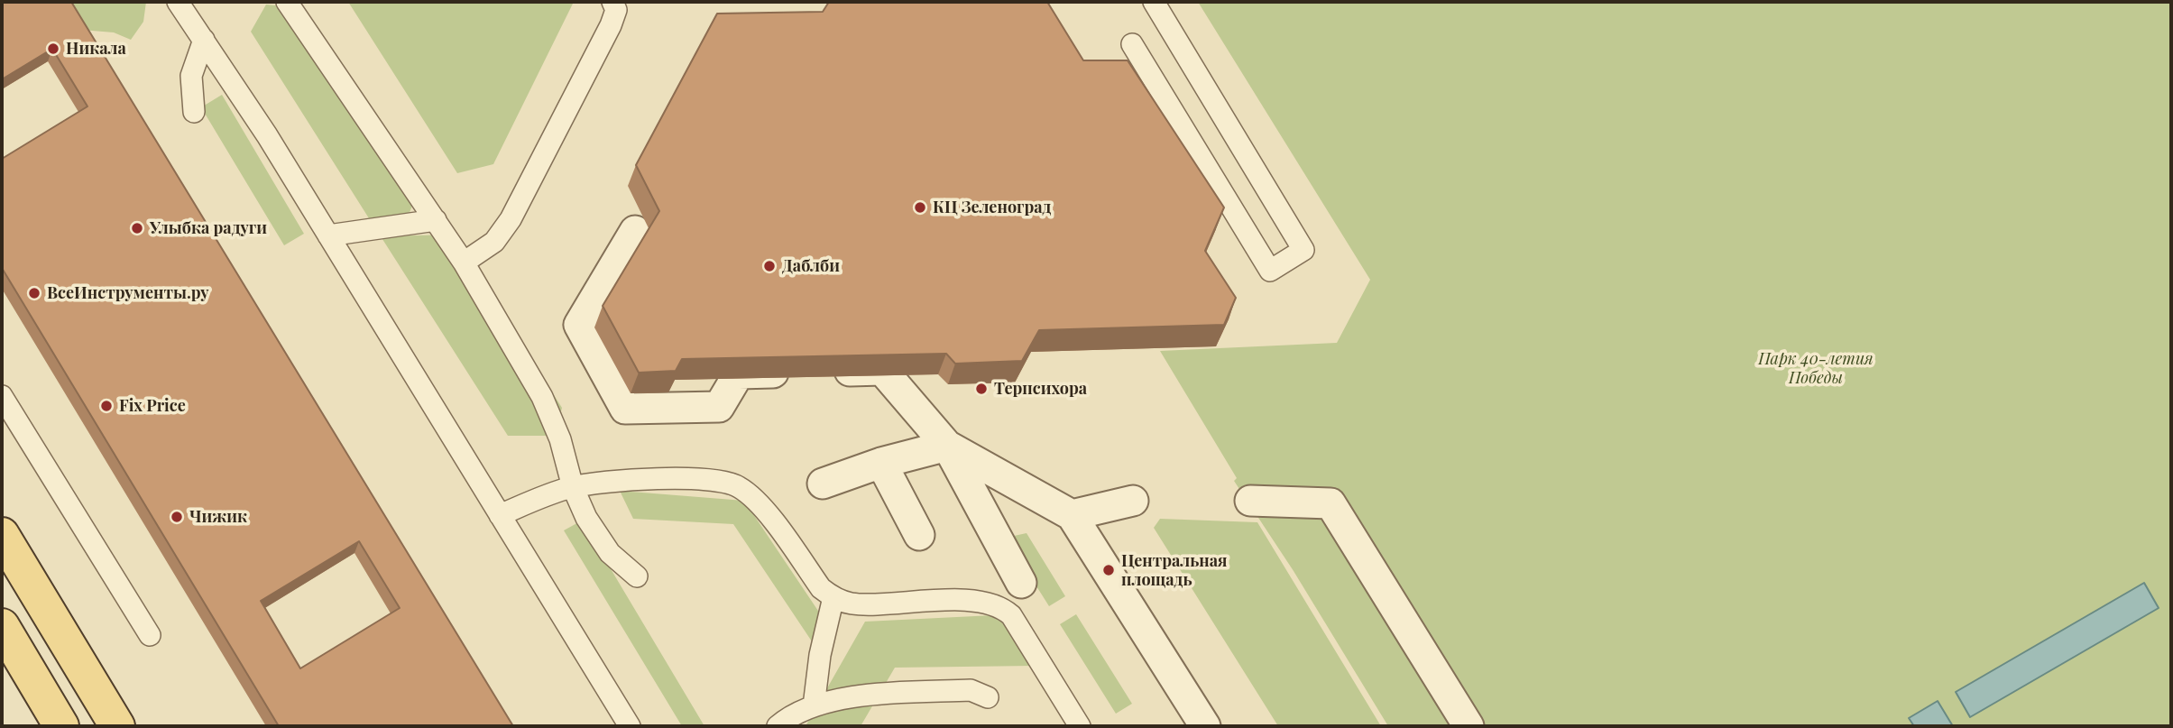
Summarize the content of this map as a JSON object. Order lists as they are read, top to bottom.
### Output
{
  "parks": ["Парк 40-летия Победы"],
  "places": [
    "Никала",
    "КЦ Зеленоград",
    "Улыбка радуги",
    "Даблби",
    "ВсеИнструменты.ру",
    "Терпсихора",
    "Fix Price",
    "Чижик",
    "Центральная площадь"
  ]
}
